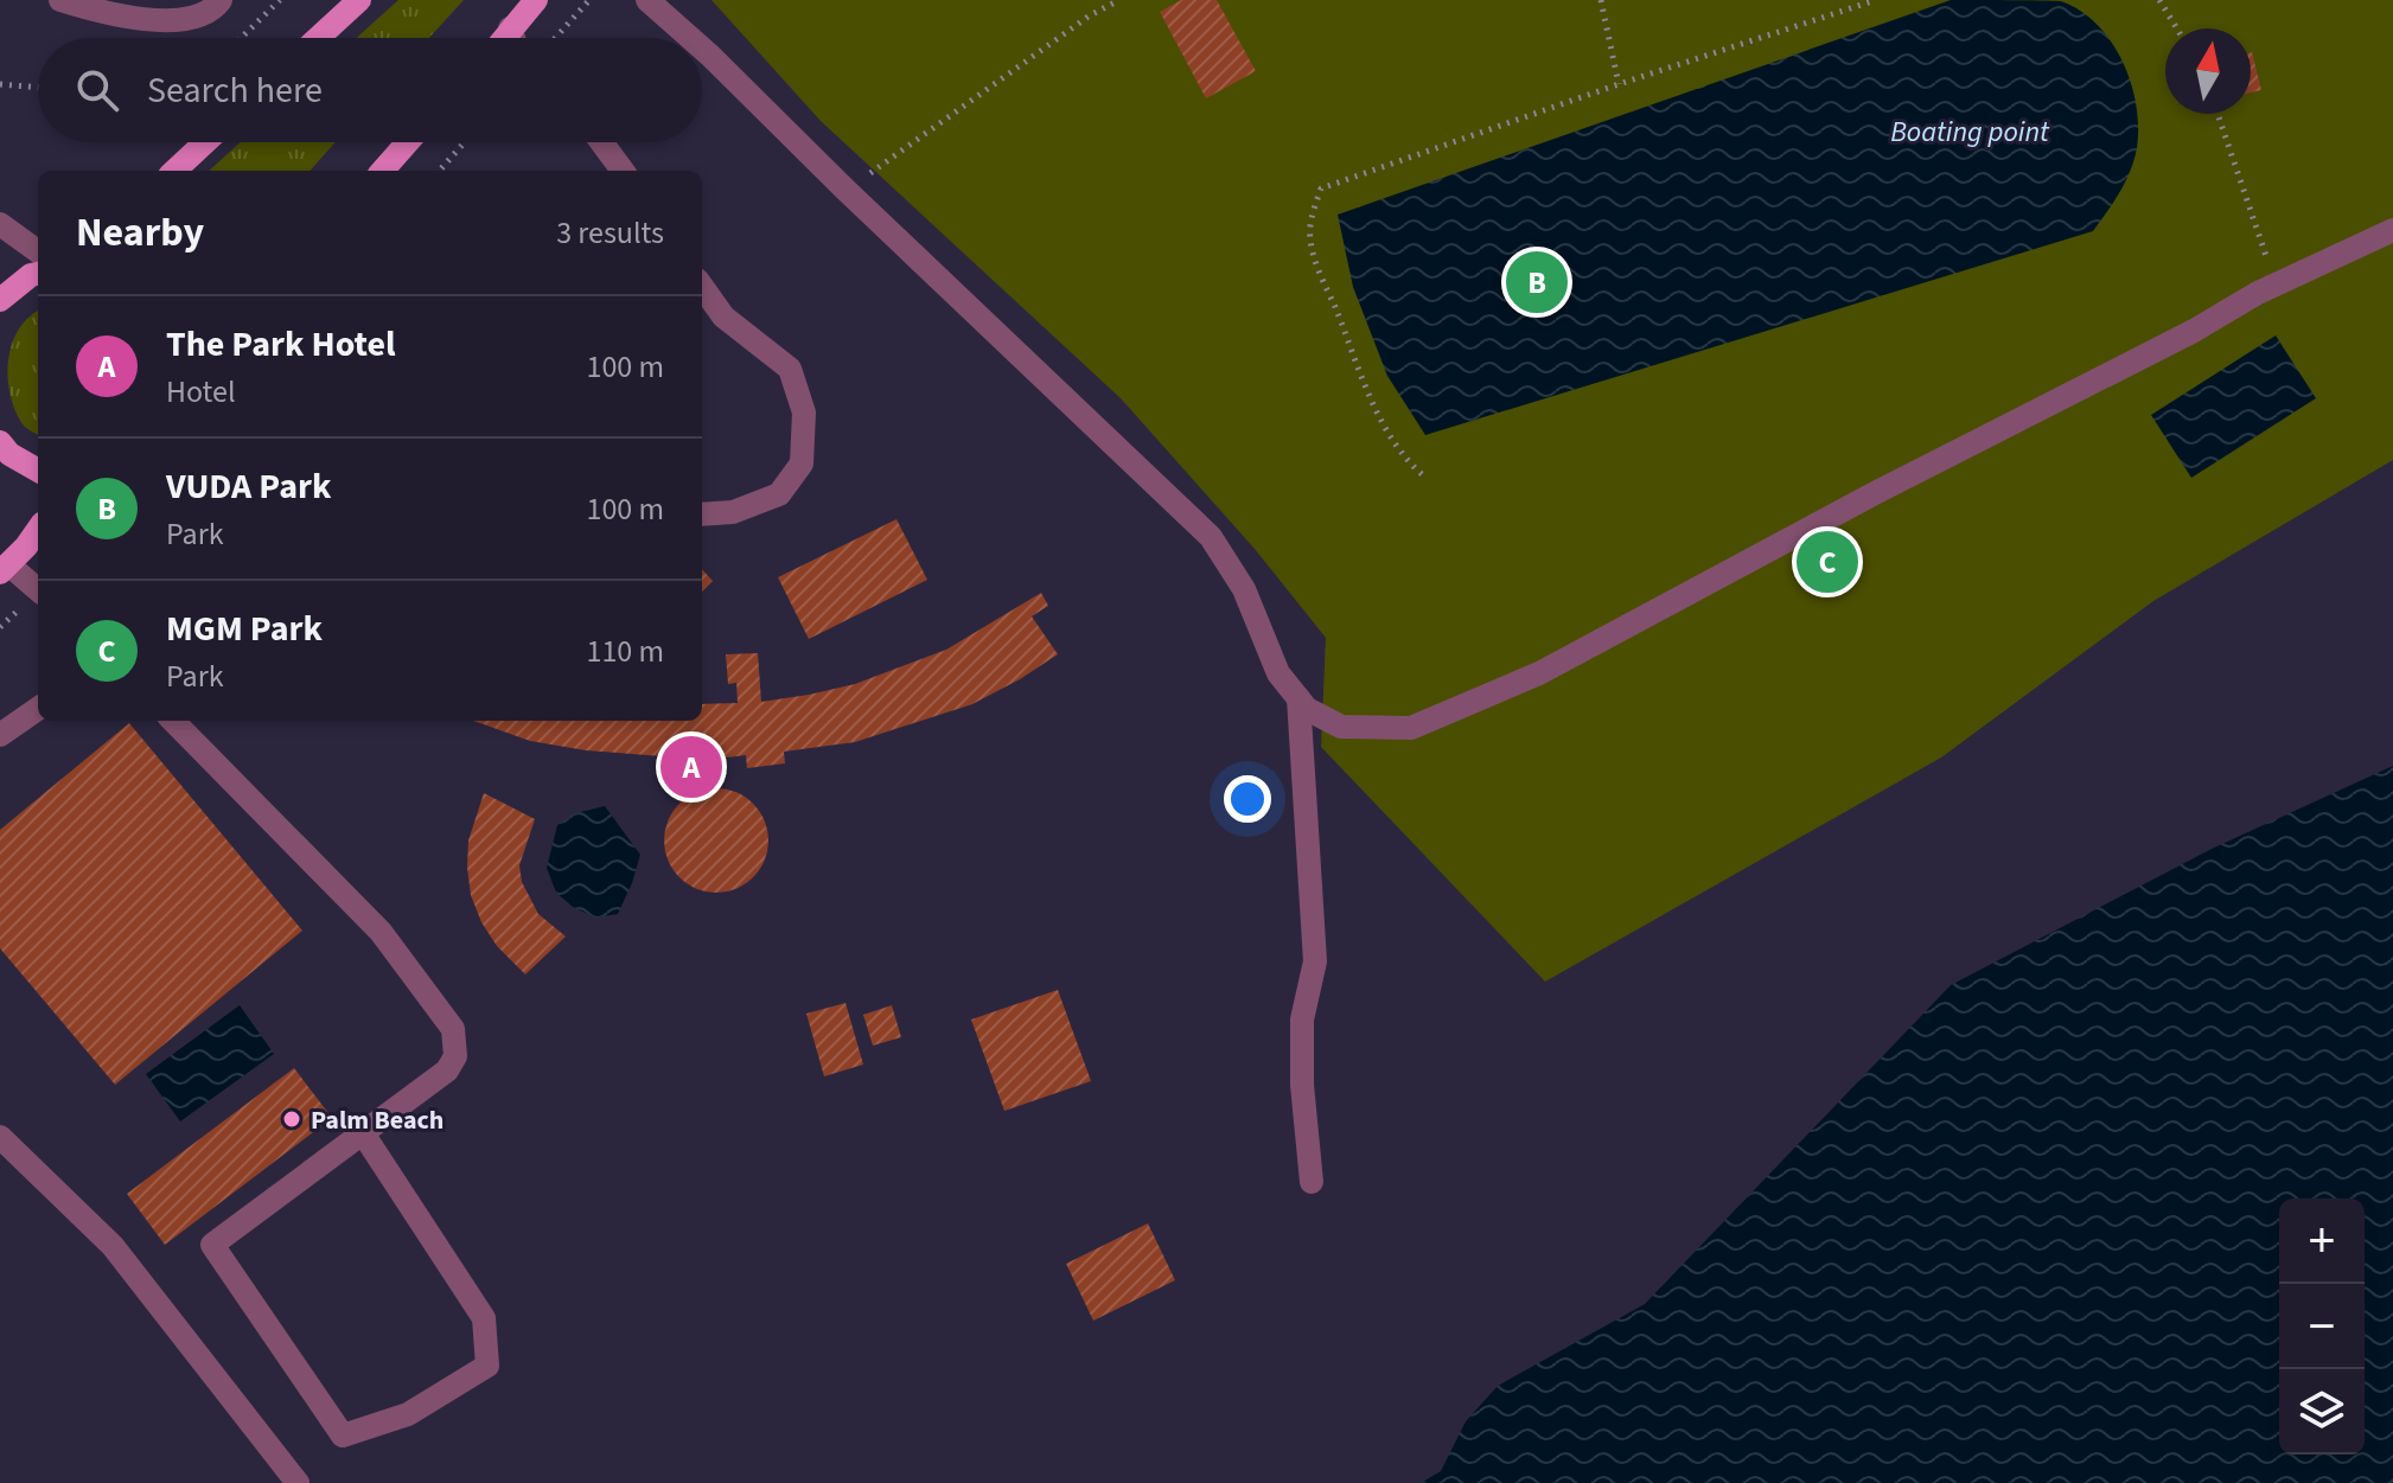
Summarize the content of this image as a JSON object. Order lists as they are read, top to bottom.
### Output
{
  "water": ["Boating point"],
  "places": ["Palm Beach"],
  "north": "top",
  "page": {
    "search": "Search here",
    "heading": ["Nearby", "3 results"],
    "pins": ["B", "C", "A"],
    "list": [
      {
        "mark": "A",
        "name": "The Park Hotel",
        "note": "Hotel",
        "value": "100 m"
      },
      {
        "mark": "B",
        "name": "VUDA Park",
        "note": "Park",
        "value": "100 m"
      },
      {
        "mark": "C",
        "name": "MGM Park",
        "note": "Park",
        "value": "110 m"
      }
    ],
    "map_buttons": ["+", "−"]
  }
}
